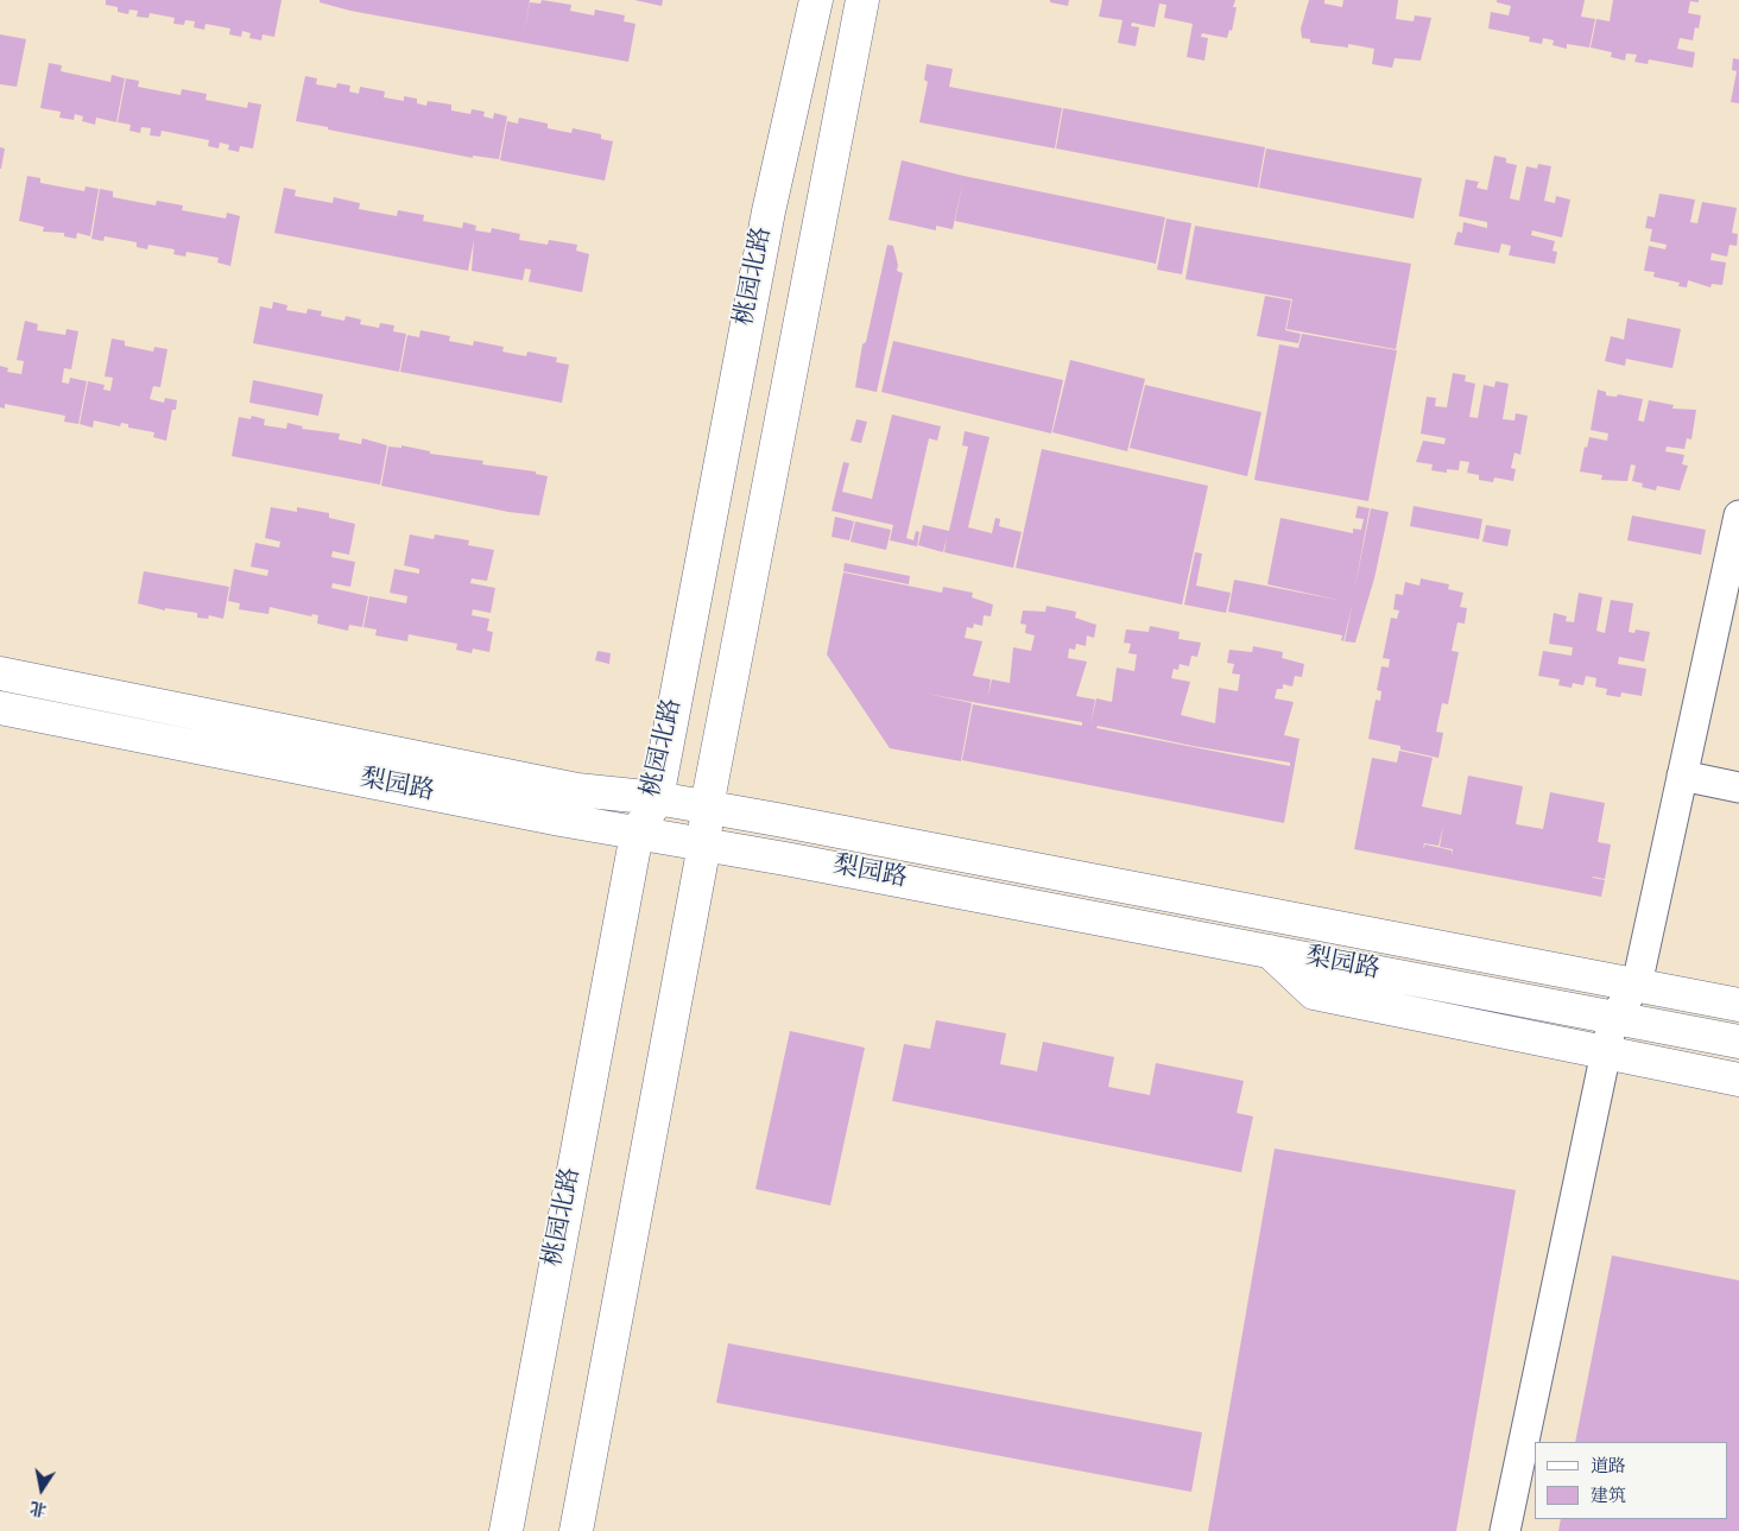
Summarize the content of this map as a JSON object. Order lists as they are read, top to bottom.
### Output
{
  "streets": {
    "main road": ["桃园北路", "梨园路"]
  },
  "crossings": [
    ["桃园北路", "梨园路"]
  ],
  "legend": ["道路", "建筑"],
  "north": "bottom"
}
